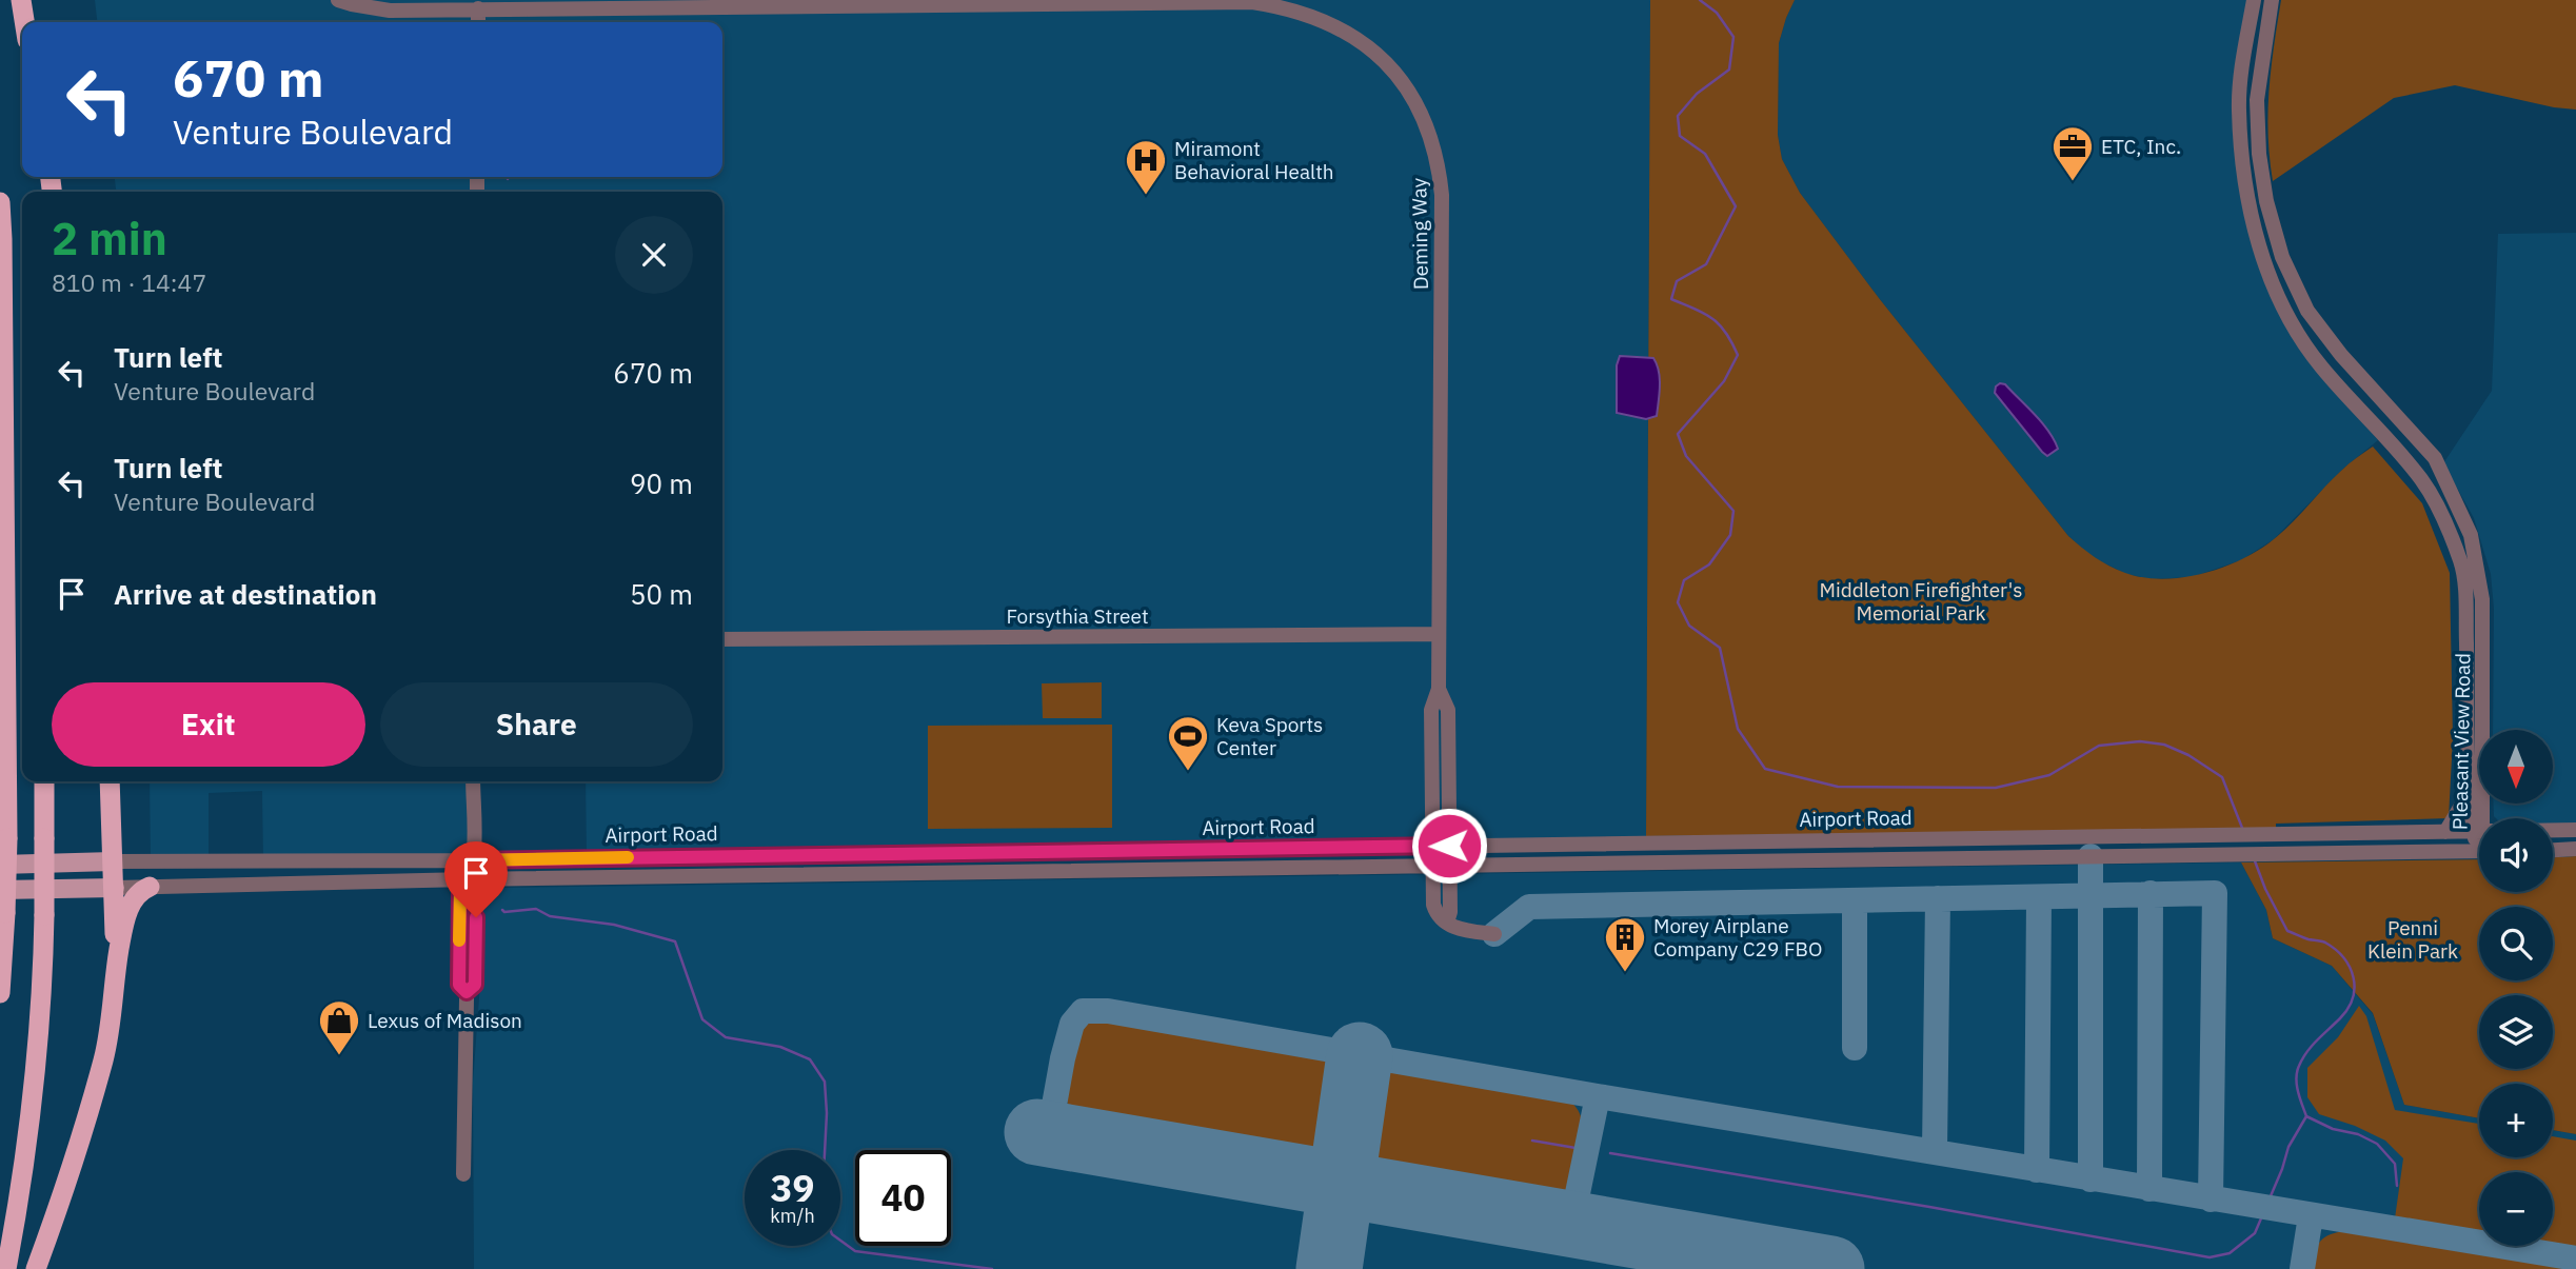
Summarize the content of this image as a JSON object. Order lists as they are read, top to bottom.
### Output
{
  "streets": {
    "main road": ["Airport Road"],
    "street": ["Deming Way", "Forsythia Street", "Pleasant View Road"]
  },
  "crossings": [
    ["Deming Way", "Forsythia Street"],
    ["Deming Way", "Airport Road"]
  ],
  "parks": ["Middleton Firefighter's Memorial Park", "Penni Klein Park"],
  "places": {
    "office": ["ETC, Inc."],
    "hospital": ["Miramont Behavioral Health"],
    "sports": ["Keva Sports Center"],
    "building": ["Morey Airplane Company C29 FBO"],
    "shop": ["Lexus of Madison"]
  },
  "north": "bottom",
  "page": {
    "turn": ["670 m", "Venture Boulevard"],
    "heading": ["2 min", "810 m · 14:47"],
    "list": [
      {
        "name": "Turn left",
        "note": "Venture Boulevard",
        "value": "670 m"
      },
      {
        "name": "Turn left",
        "note": "Venture Boulevard",
        "value": "90 m"
      },
      {
        "name": "Arrive at destination",
        "value": "50 m"
      }
    ],
    "buttons": ["Exit", "Share"],
    "map_buttons": ["+", "−"],
    "speed": "39 km/h",
    "limit": "40"
  }
}
